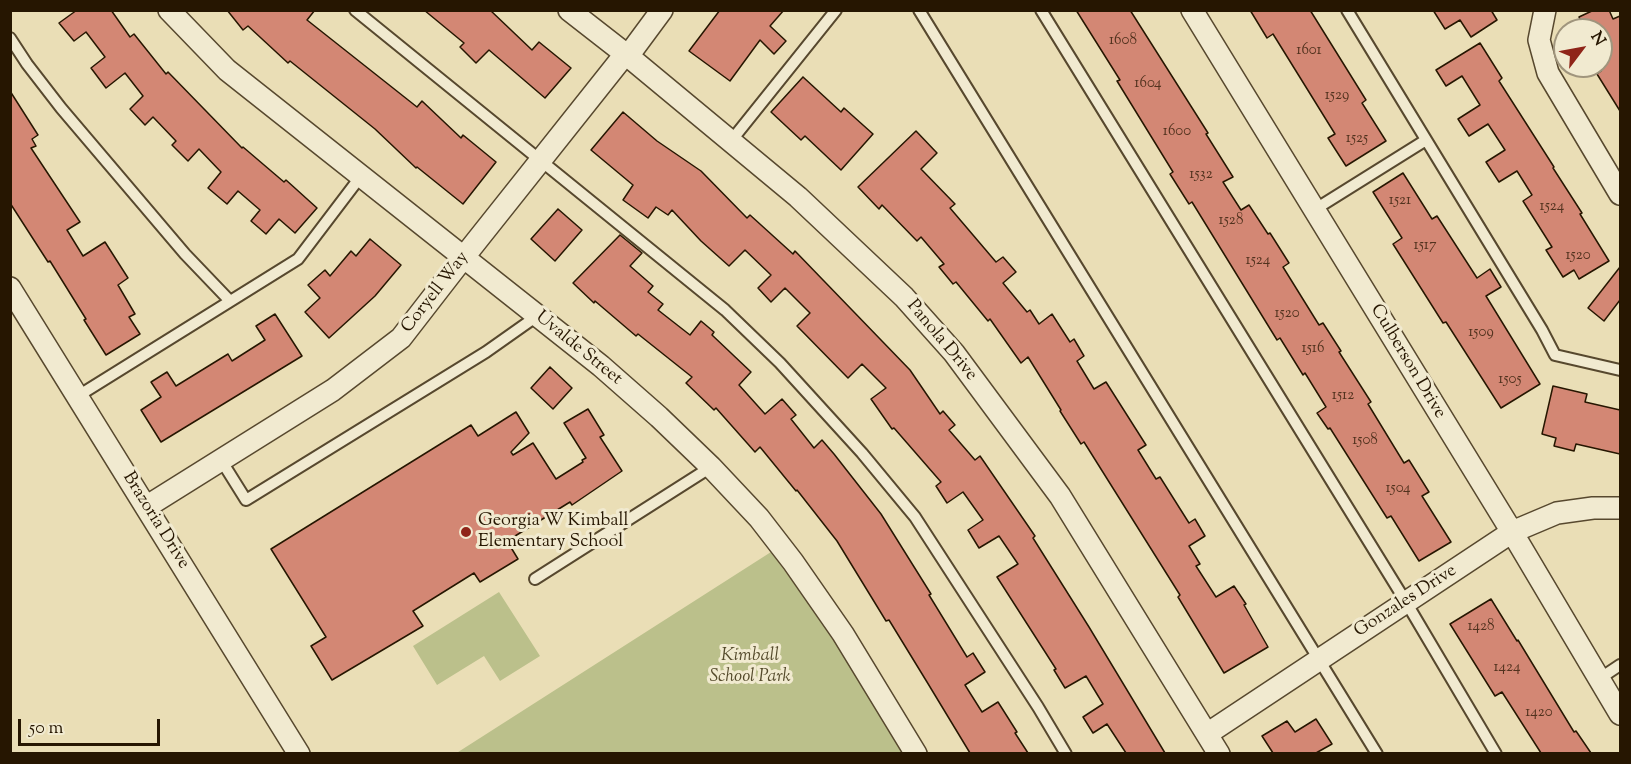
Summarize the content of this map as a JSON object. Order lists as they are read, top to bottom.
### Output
{
  "streets": {
    "street": [
      "Coryell Way",
      "Panola Drive",
      "Uvalde Street",
      "Culberson Drive",
      "Brazoria Drive",
      "Gonzales Drive"
    ]
  },
  "crossings": [
    ["Coryell Way", "Panola Drive"],
    ["Coryell Way", "Uvalde Street"],
    ["Coryell Way", "Brazoria Drive"],
    ["Panola Drive", "Gonzales Drive"],
    ["Culberson Drive", "Gonzales Drive"]
  ],
  "parks": ["Kimball School Park"],
  "places": ["Georgia W Kimball Elementary School"],
  "house_numbers": [
    "1608",
    "1601",
    "1604",
    "1529",
    "1600",
    "1525",
    "1532",
    "1521",
    "1524",
    "1528",
    "1517",
    "1520",
    "1524",
    "1520",
    "1509",
    "1516",
    "1505",
    "1512",
    "1508",
    "1504",
    "1428",
    "1424",
    "1420"
  ],
  "scale_bar": "50 m",
  "north": "top right"
}
